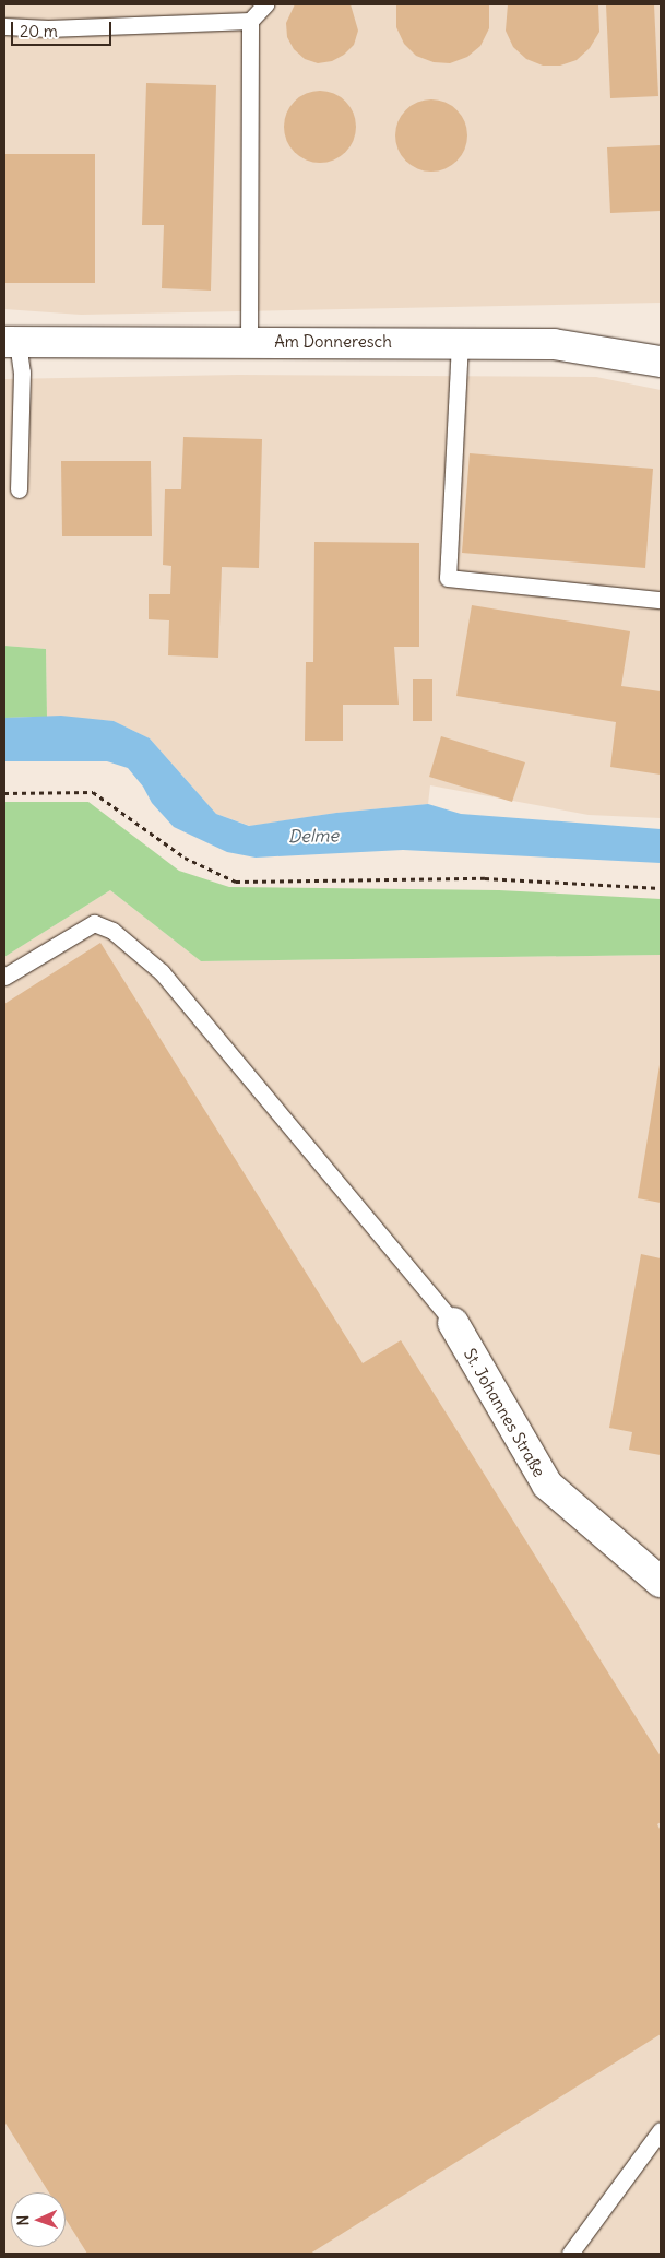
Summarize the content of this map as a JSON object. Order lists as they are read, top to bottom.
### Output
{
  "streets": {
    "street": ["Am Donneresch", "St. Johannes Straße"]
  },
  "water": ["Delme"],
  "scale_bar": "20 m",
  "north": "left"
}
